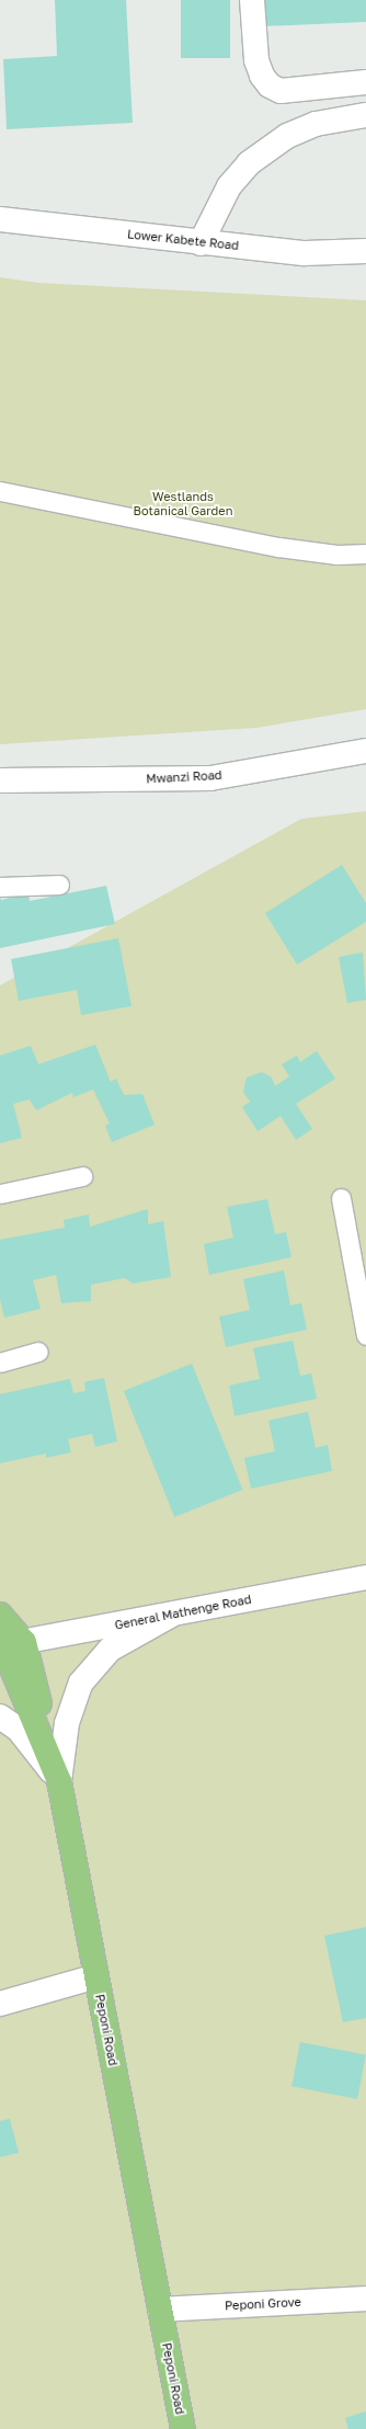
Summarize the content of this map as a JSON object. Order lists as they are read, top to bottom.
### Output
{
  "streets": {
    "main road": ["Peponi Road"],
    "street": [
      "Lower Kabete Road",
      "Mwanzi Road",
      "General Mathenge Road",
      "Peponi Grove"
    ]
  },
  "crossings": [
    ["General Mathenge Road", "Peponi Road"],
    ["Peponi Road", "Peponi Grove"]
  ],
  "parks": ["Westlands Botanical Garden"]
}
